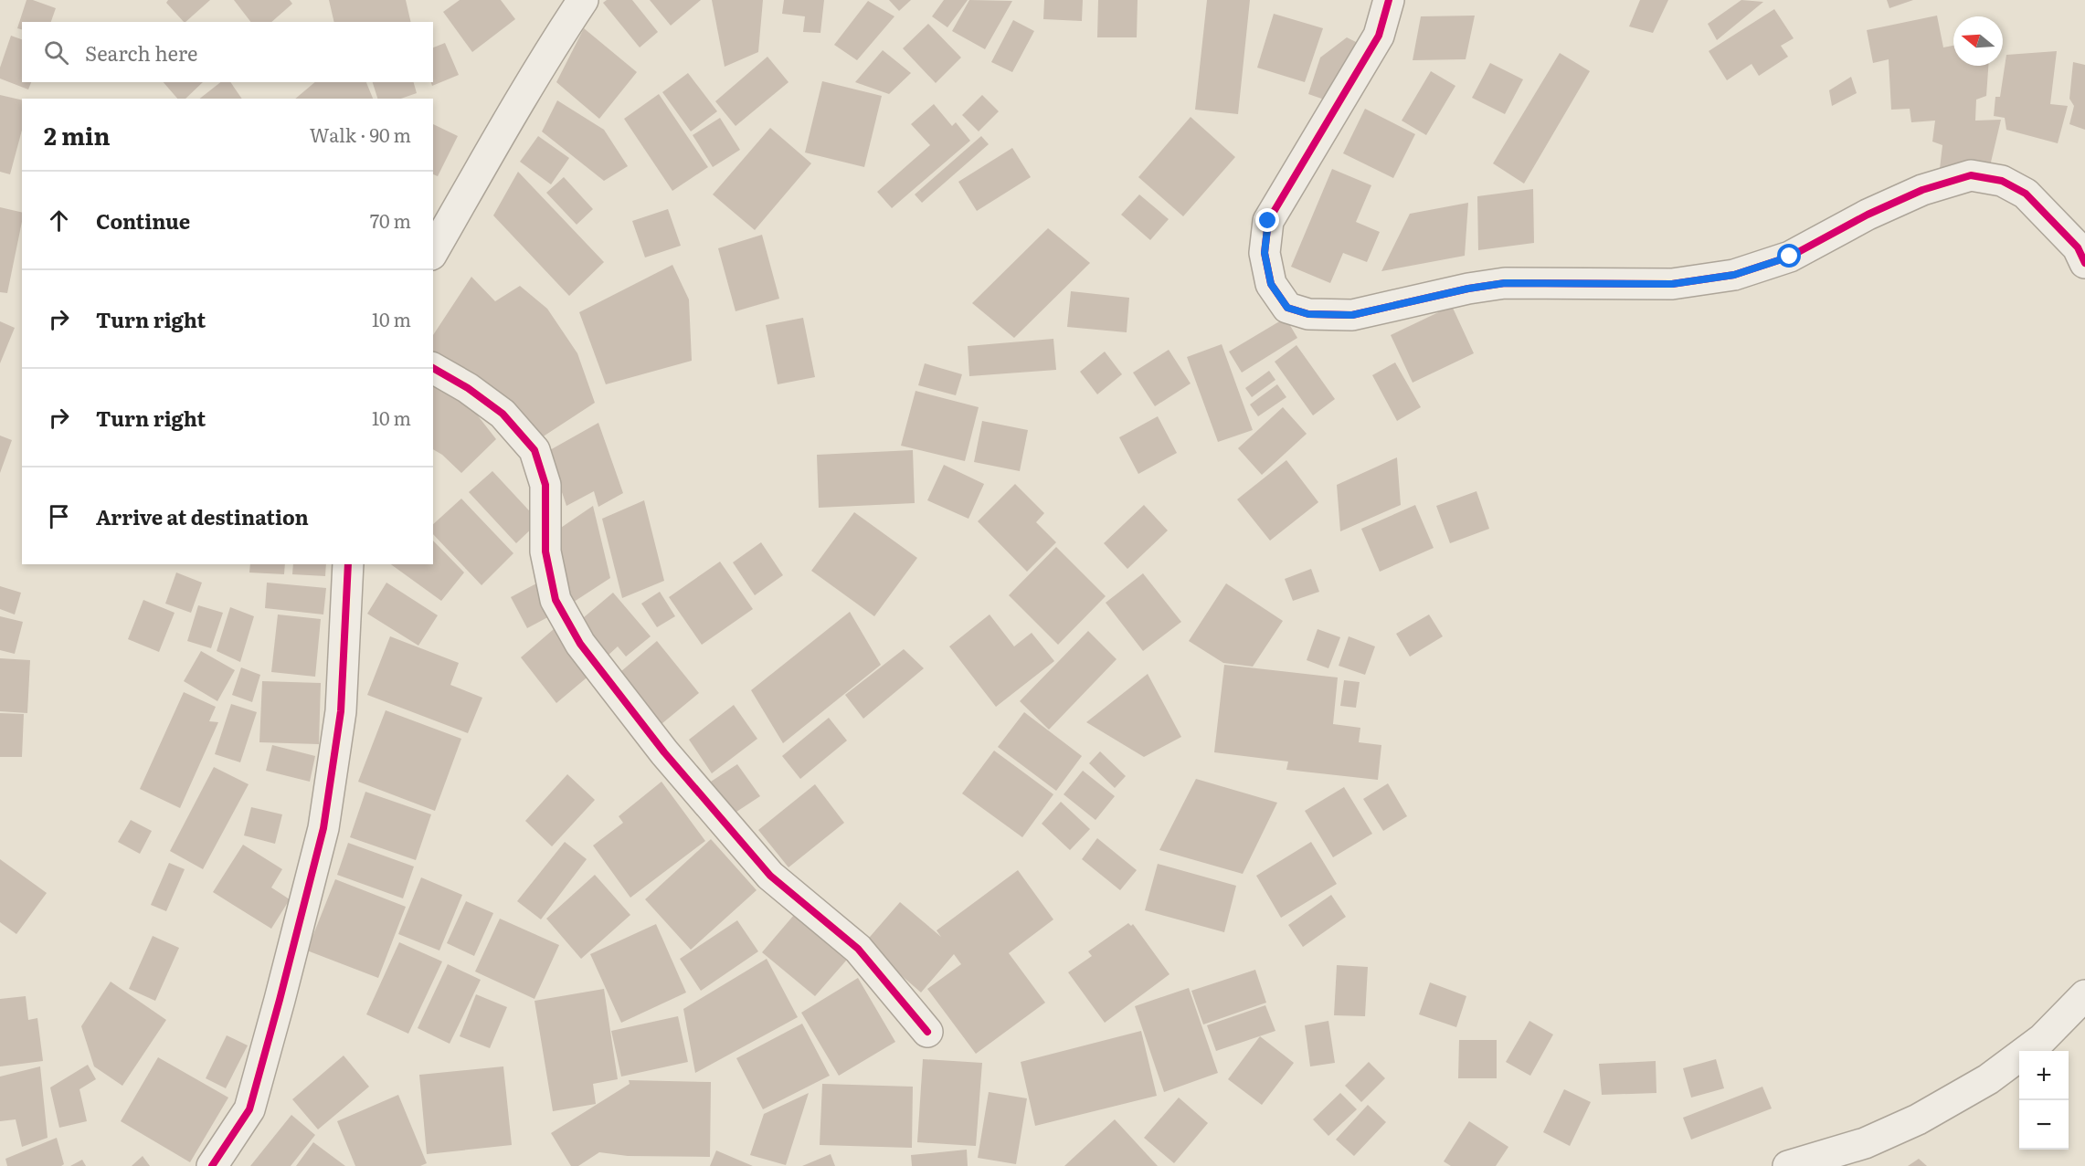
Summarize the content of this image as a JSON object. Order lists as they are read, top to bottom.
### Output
{
  "north": "left",
  "page": {
    "search": "Search here",
    "heading": ["2 min", "Walk · 90 m"],
    "list": [
      ["Continue", "70 m"],
      ["Turn right", "10 m"],
      ["Turn right", "10 m"],
      "Arrive at destination"
    ],
    "map_buttons": ["+", "−"]
  }
}
